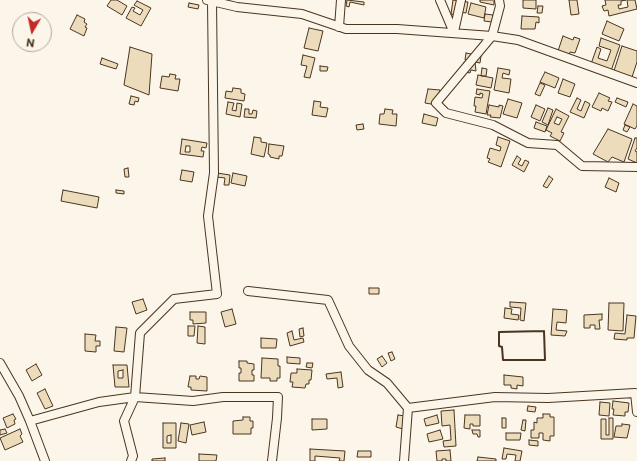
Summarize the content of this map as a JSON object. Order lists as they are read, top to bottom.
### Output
{
  "north": "bottom"
}
